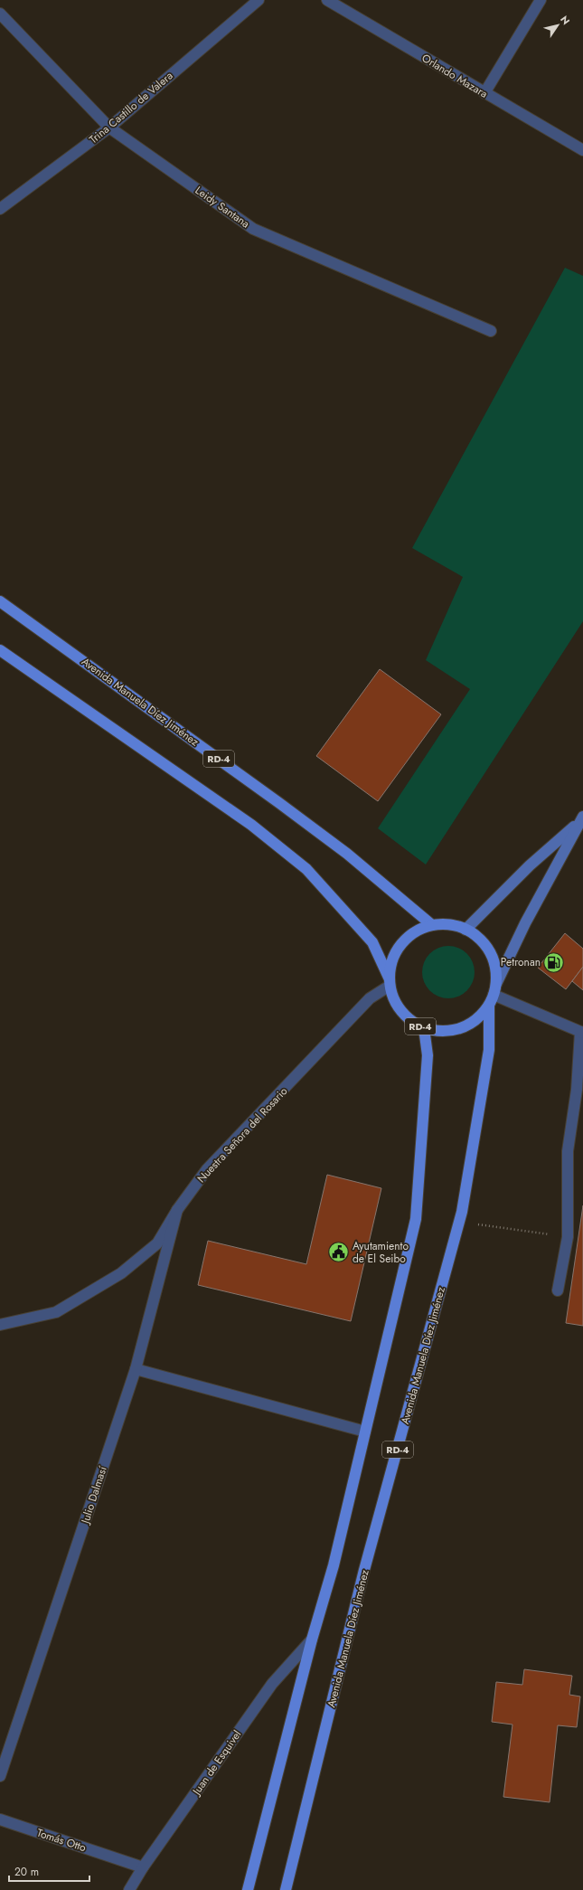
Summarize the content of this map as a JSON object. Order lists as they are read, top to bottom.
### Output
{
  "streets": {
    "main road": ["Avenida Manuela Díez Jiménez", "RD-4"],
    "street": [
      "Orlando Mazara",
      "Trina Castillo de Valera",
      "Leidy Santana",
      "Nuestra Señora del Rosario",
      "Julio Dalmasí",
      "Juan de Esquivel",
      "Tomás Otto"
    ]
  },
  "crossings": [
    ["Trina Castillo de Valera", "Leidy Santana"],
    ["Avenida Manuela Díez Jiménez", "RD-4"],
    ["Avenida Manuela Díez Jiménez", "Nuestra Señora del Rosario"],
    ["RD-4", "Nuestra Señora del Rosario"],
    ["RD-4", "Juan de Esquivel"],
    ["Nuestra Señora del Rosario", "Julio Dalmasí"],
    ["Juan de Esquivel", "Tomás Otto"]
  ],
  "places": {
    "fuel station": ["Petronan"],
    "public building": ["Ayutamiento de El Seibo"]
  },
  "scale_bar": "20 m",
  "north": "top right"
}
